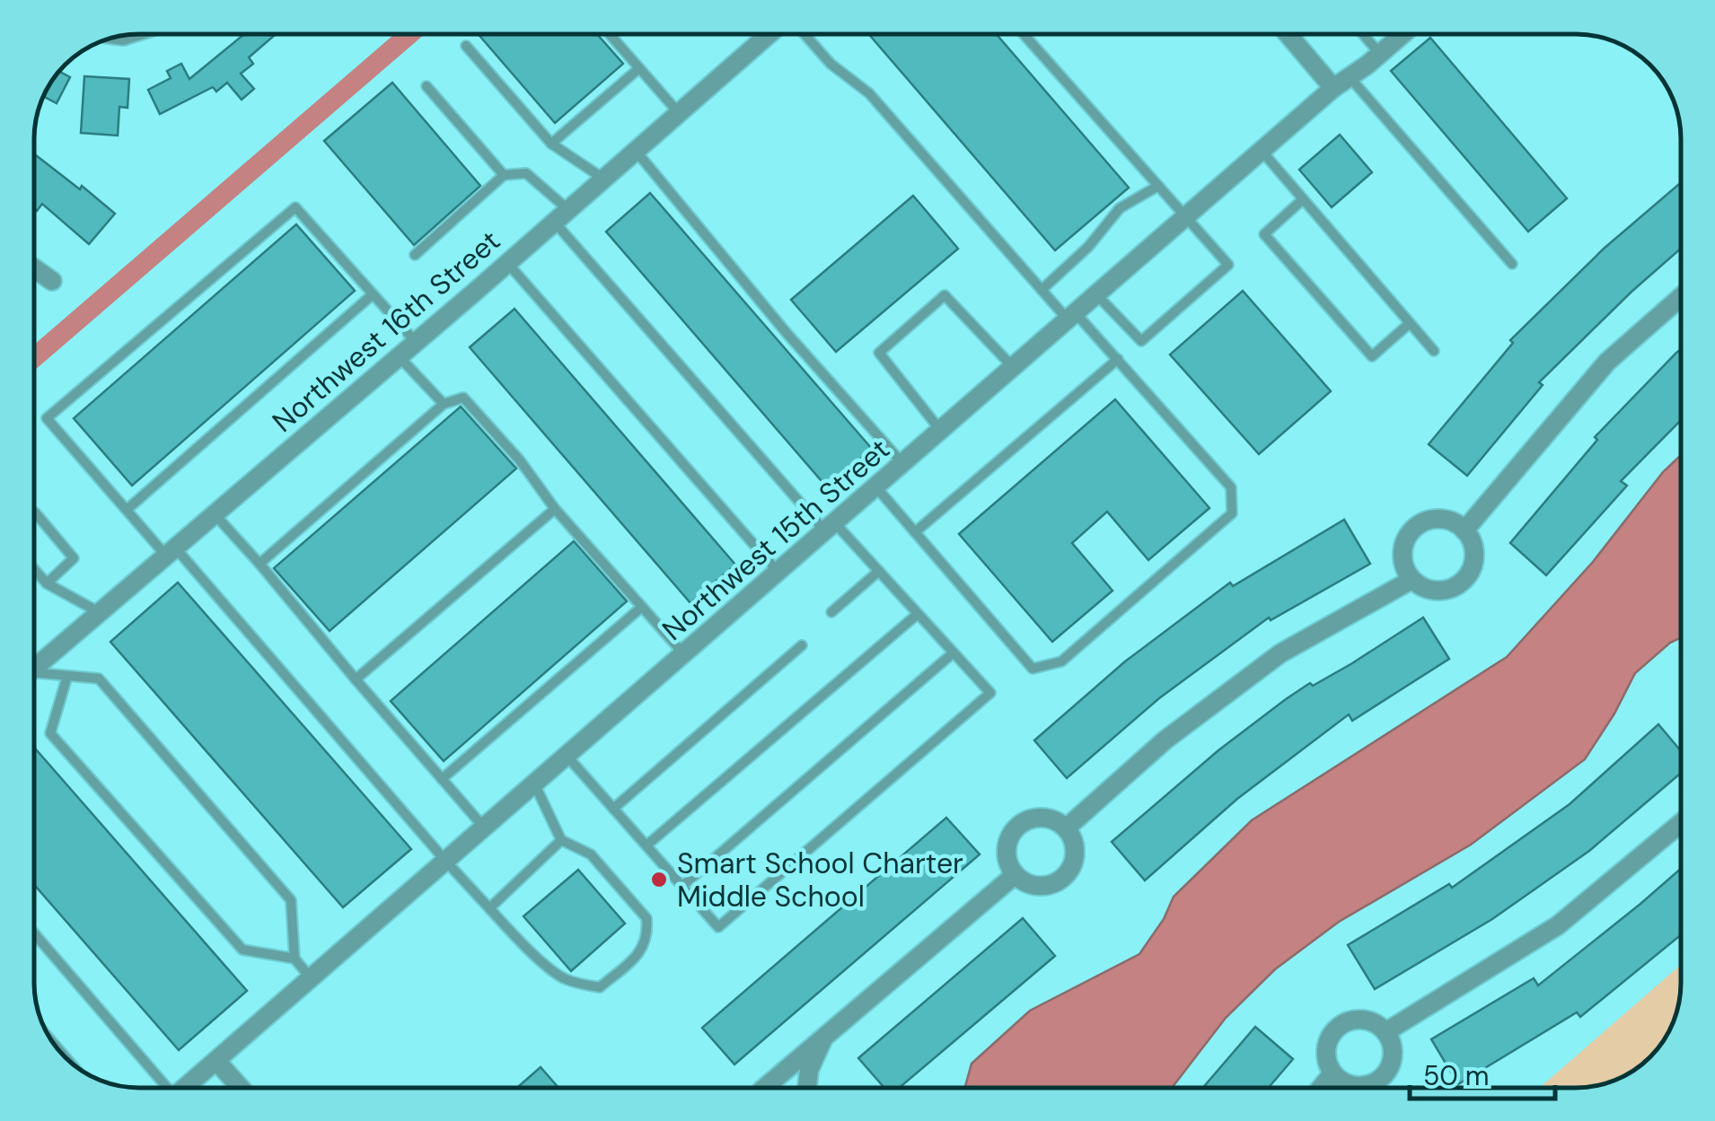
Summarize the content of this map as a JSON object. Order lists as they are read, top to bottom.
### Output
{
  "streets": {
    "street": ["Northwest 16th Street", "Northwest 15th Street"]
  },
  "places": ["Smart School Charter Middle School"],
  "scale_bar": "50 m"
}
